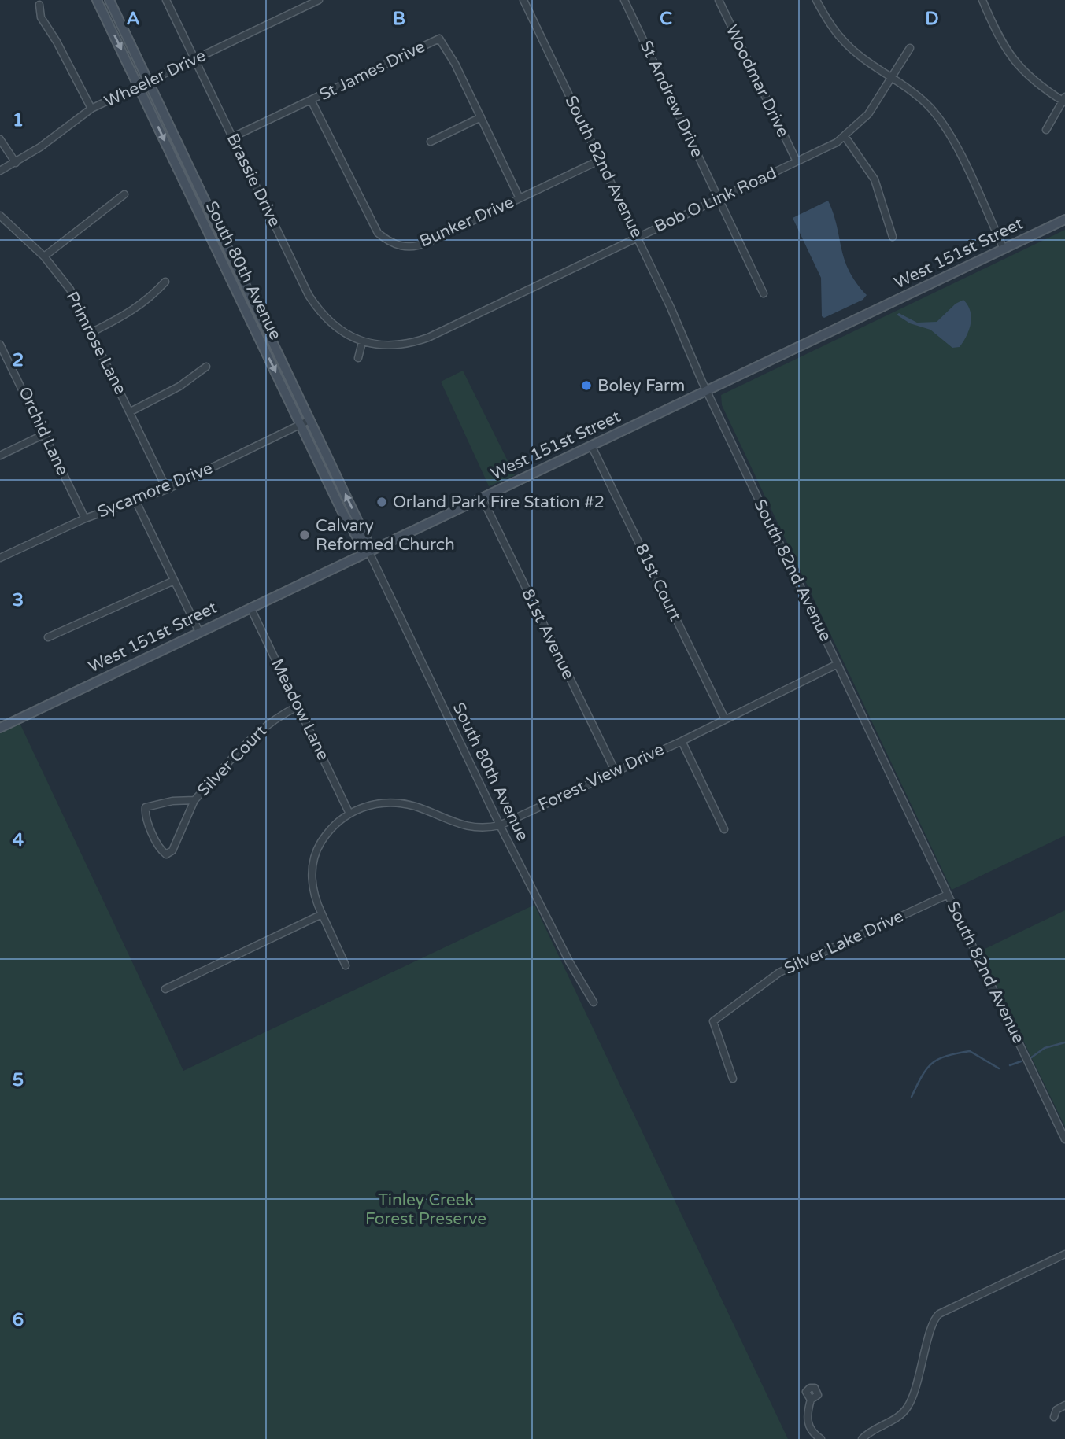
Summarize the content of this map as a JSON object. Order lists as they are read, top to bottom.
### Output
{
  "streets": {
    "street": [
      "St James Drive",
      "Wheeler Drive",
      "Woodmar Drive",
      "St Andrew Drive",
      "South 82nd Avenue",
      "Brassie Drive",
      "Bob O Link Road",
      "Bunker Drive",
      "West 151st Street",
      "South 80th Avenue",
      "Primrose Lane",
      "Orchid Lane",
      "Sycamore Drive",
      "81st Court",
      "81st Avenue",
      "Meadow Lane",
      "Silver Court",
      "Forest View Drive",
      "Silver Lake Drive"
    ]
  },
  "crossings": [
    ["St James Drive", "Brassie Drive"],
    ["St James Drive", "Bunker Drive"],
    ["Wheeler Drive", "Brassie Drive"],
    ["Wheeler Drive", "South 80th Avenue"],
    ["Woodmar Drive", "Bob O Link Road"],
    ["St Andrew Drive", "Bob O Link Road"],
    ["South 82nd Avenue", "Bob O Link Road"],
    ["South 82nd Avenue", "Bunker Drive"],
    ["South 82nd Avenue", "West 151st Street"],
    ["South 82nd Avenue", "Forest View Drive"],
    ["South 82nd Avenue", "Silver Lake Drive"],
    ["Brassie Drive", "Bob O Link Road"],
    ["West 151st Street", "South 80th Avenue"],
    ["West 151st Street", "81st Court"],
    ["West 151st Street", "81st Avenue"],
    ["West 151st Street", "Meadow Lane"],
    ["South 80th Avenue", "Sycamore Drive"],
    ["South 80th Avenue", "Forest View Drive"],
    ["Primrose Lane", "Sycamore Drive"],
    ["Orchid Lane", "Sycamore Drive"],
    ["81st Court", "Forest View Drive"],
    ["81st Avenue", "Forest View Drive"],
    ["Meadow Lane", "Silver Court"],
    ["Meadow Lane", "Forest View Drive"]
  ],
  "parks": ["Tinley Creek Forest Preserve"],
  "places": ["Boley Farm", "Orland Park Fire Station #2", "Calvary Reformed Church"],
  "grid": {
    "columns": [
      "A",
      "B",
      "C",
      "D"
    ],
    "rows": [
      "1",
      "2",
      "3",
      "4",
      "5",
      "6"
    ]
  }
}
